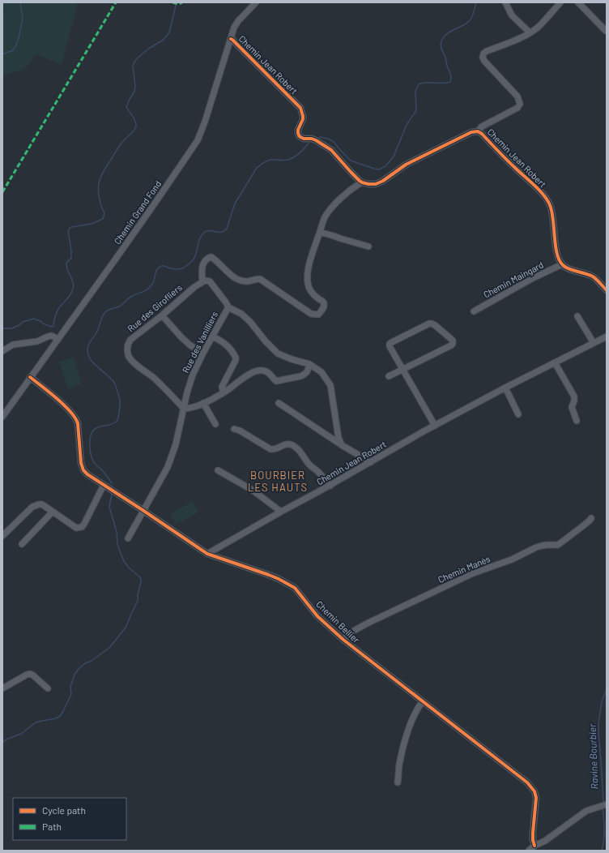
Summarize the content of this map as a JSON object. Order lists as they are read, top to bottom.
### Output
{
  "streets": {
    "street": [
      "Chemin Jean Robert",
      "Chemin Grand Fond",
      "Chemin Maingard",
      "Rue des Girofliers",
      "Rue des Vanilliers",
      "Chemin Manès",
      "Chemin Bellier"
    ]
  },
  "crossings": [
    ["Chemin Jean Robert", "Chemin Grand Fond"],
    ["Chemin Jean Robert", "Chemin Maingard"],
    ["Chemin Jean Robert", "Chemin Bellier"],
    ["Chemin Grand Fond", "Chemin Bellier"],
    ["Rue des Girofliers", "Rue des Vanilliers"],
    ["Rue des Vanilliers", "Chemin Bellier"],
    ["Chemin Manès", "Chemin Bellier"]
  ],
  "districts": ["BOURBIER LES HAUTS"],
  "water": ["Ravine Bourbier"],
  "legend": ["Cycle path", "Path"]
}
